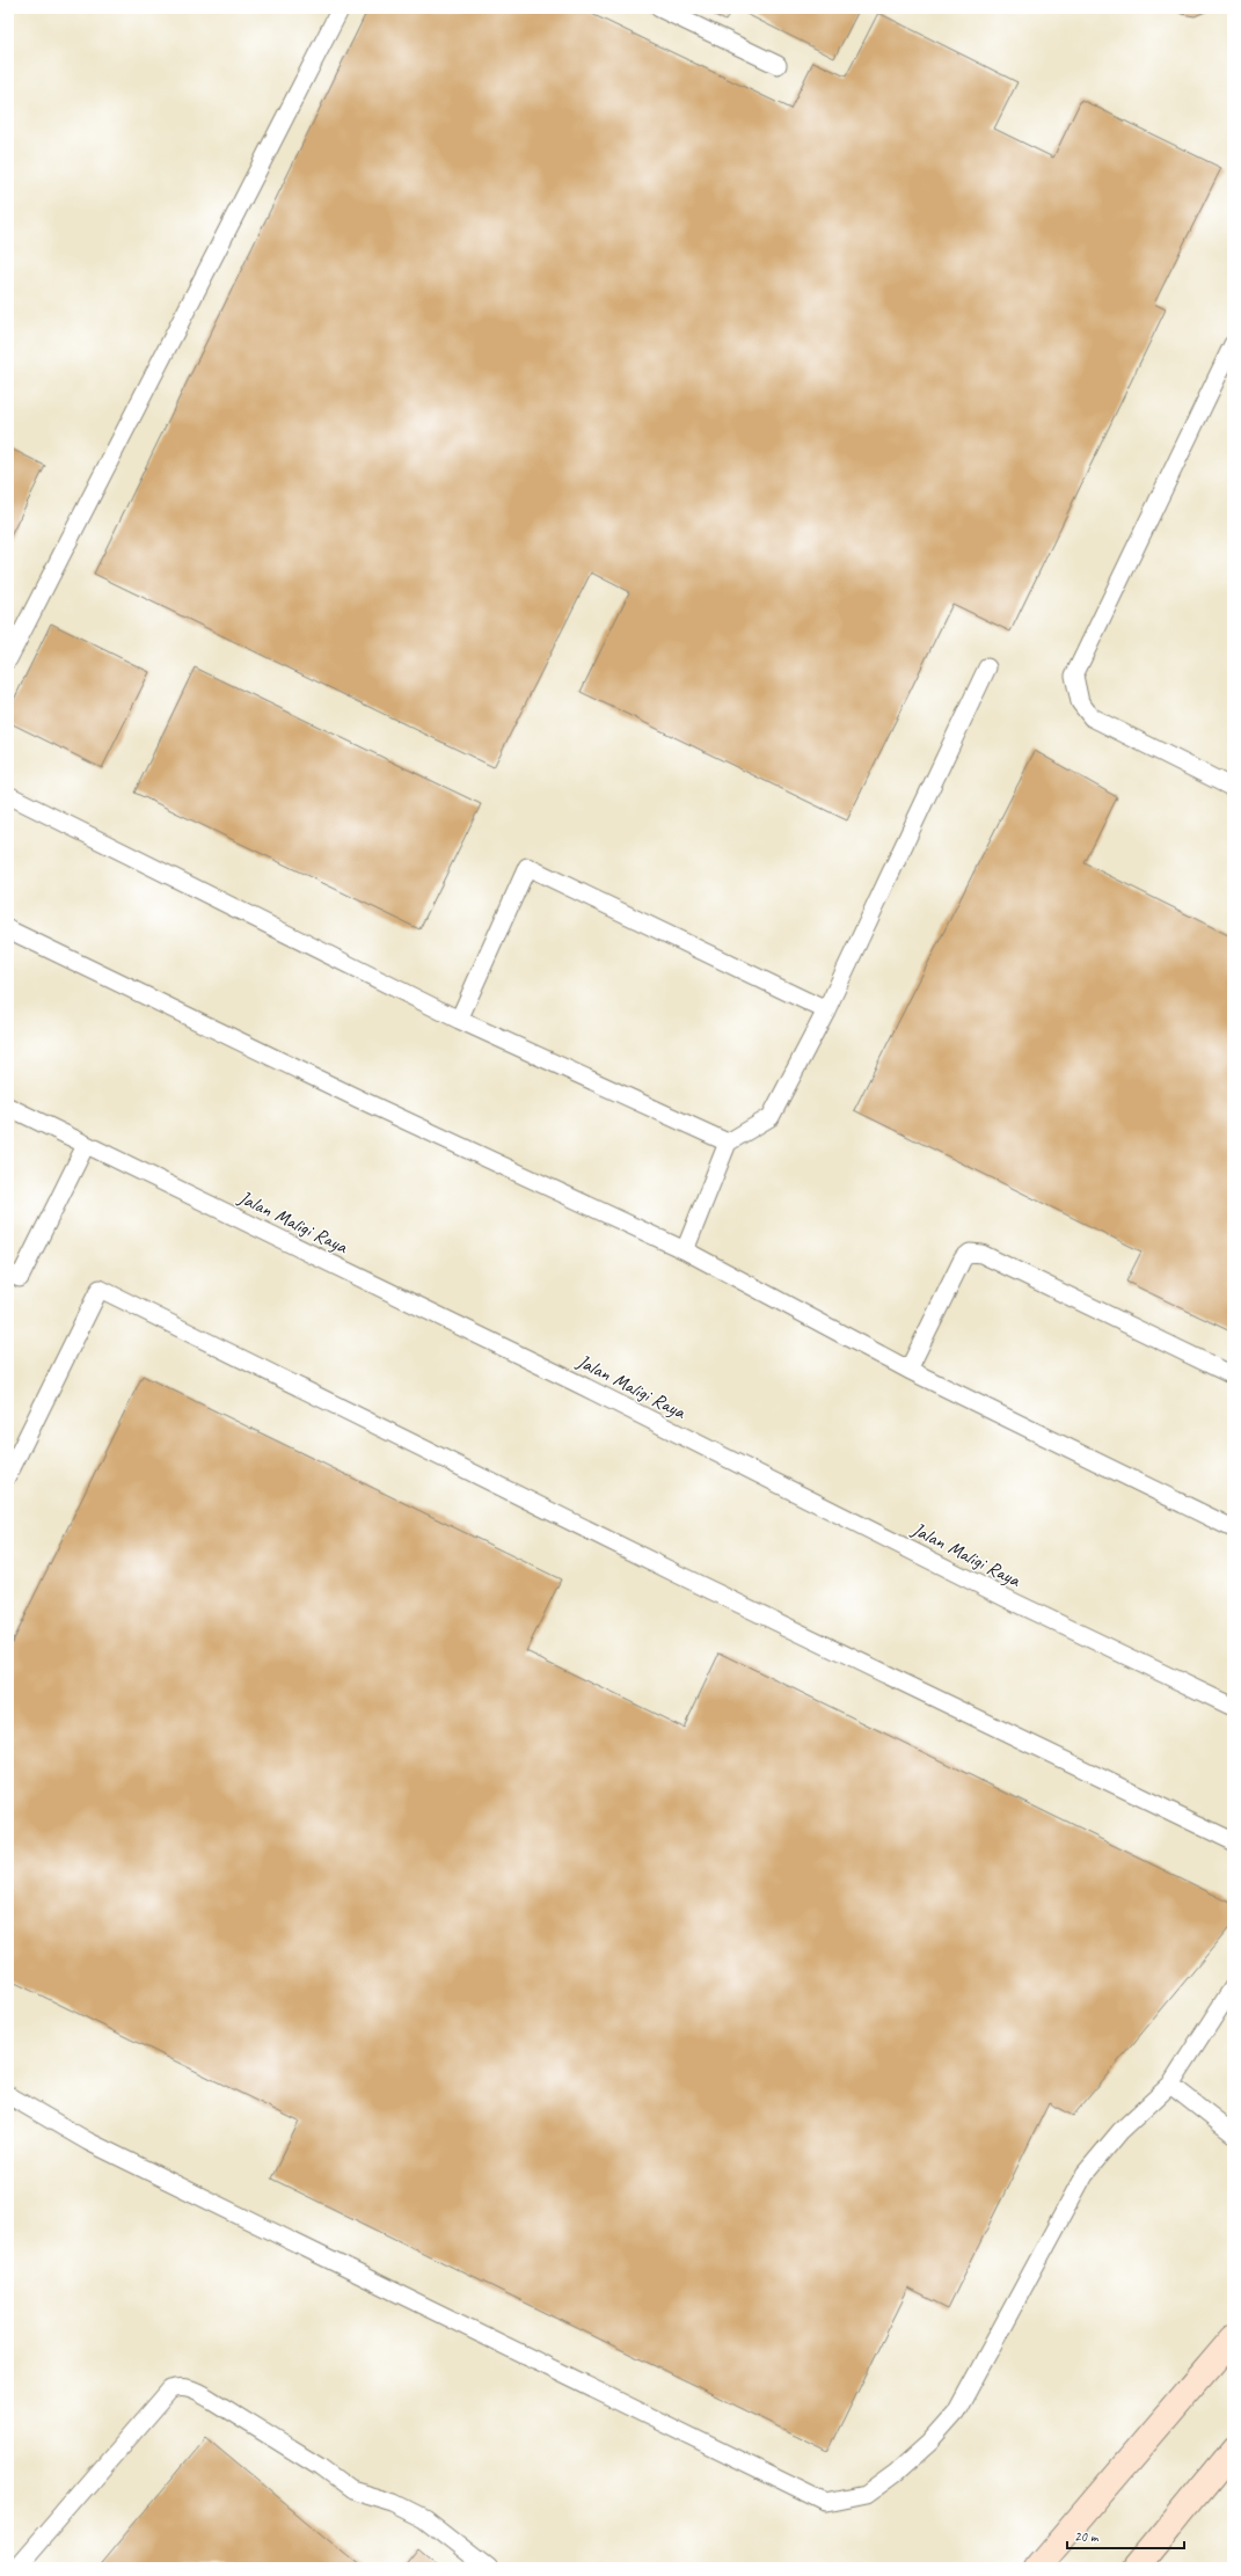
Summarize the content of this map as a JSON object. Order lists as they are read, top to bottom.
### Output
{
  "streets": {
    "lane": ["Jalan Maligi Raya"]
  },
  "scale_bar": "20 m"
}
